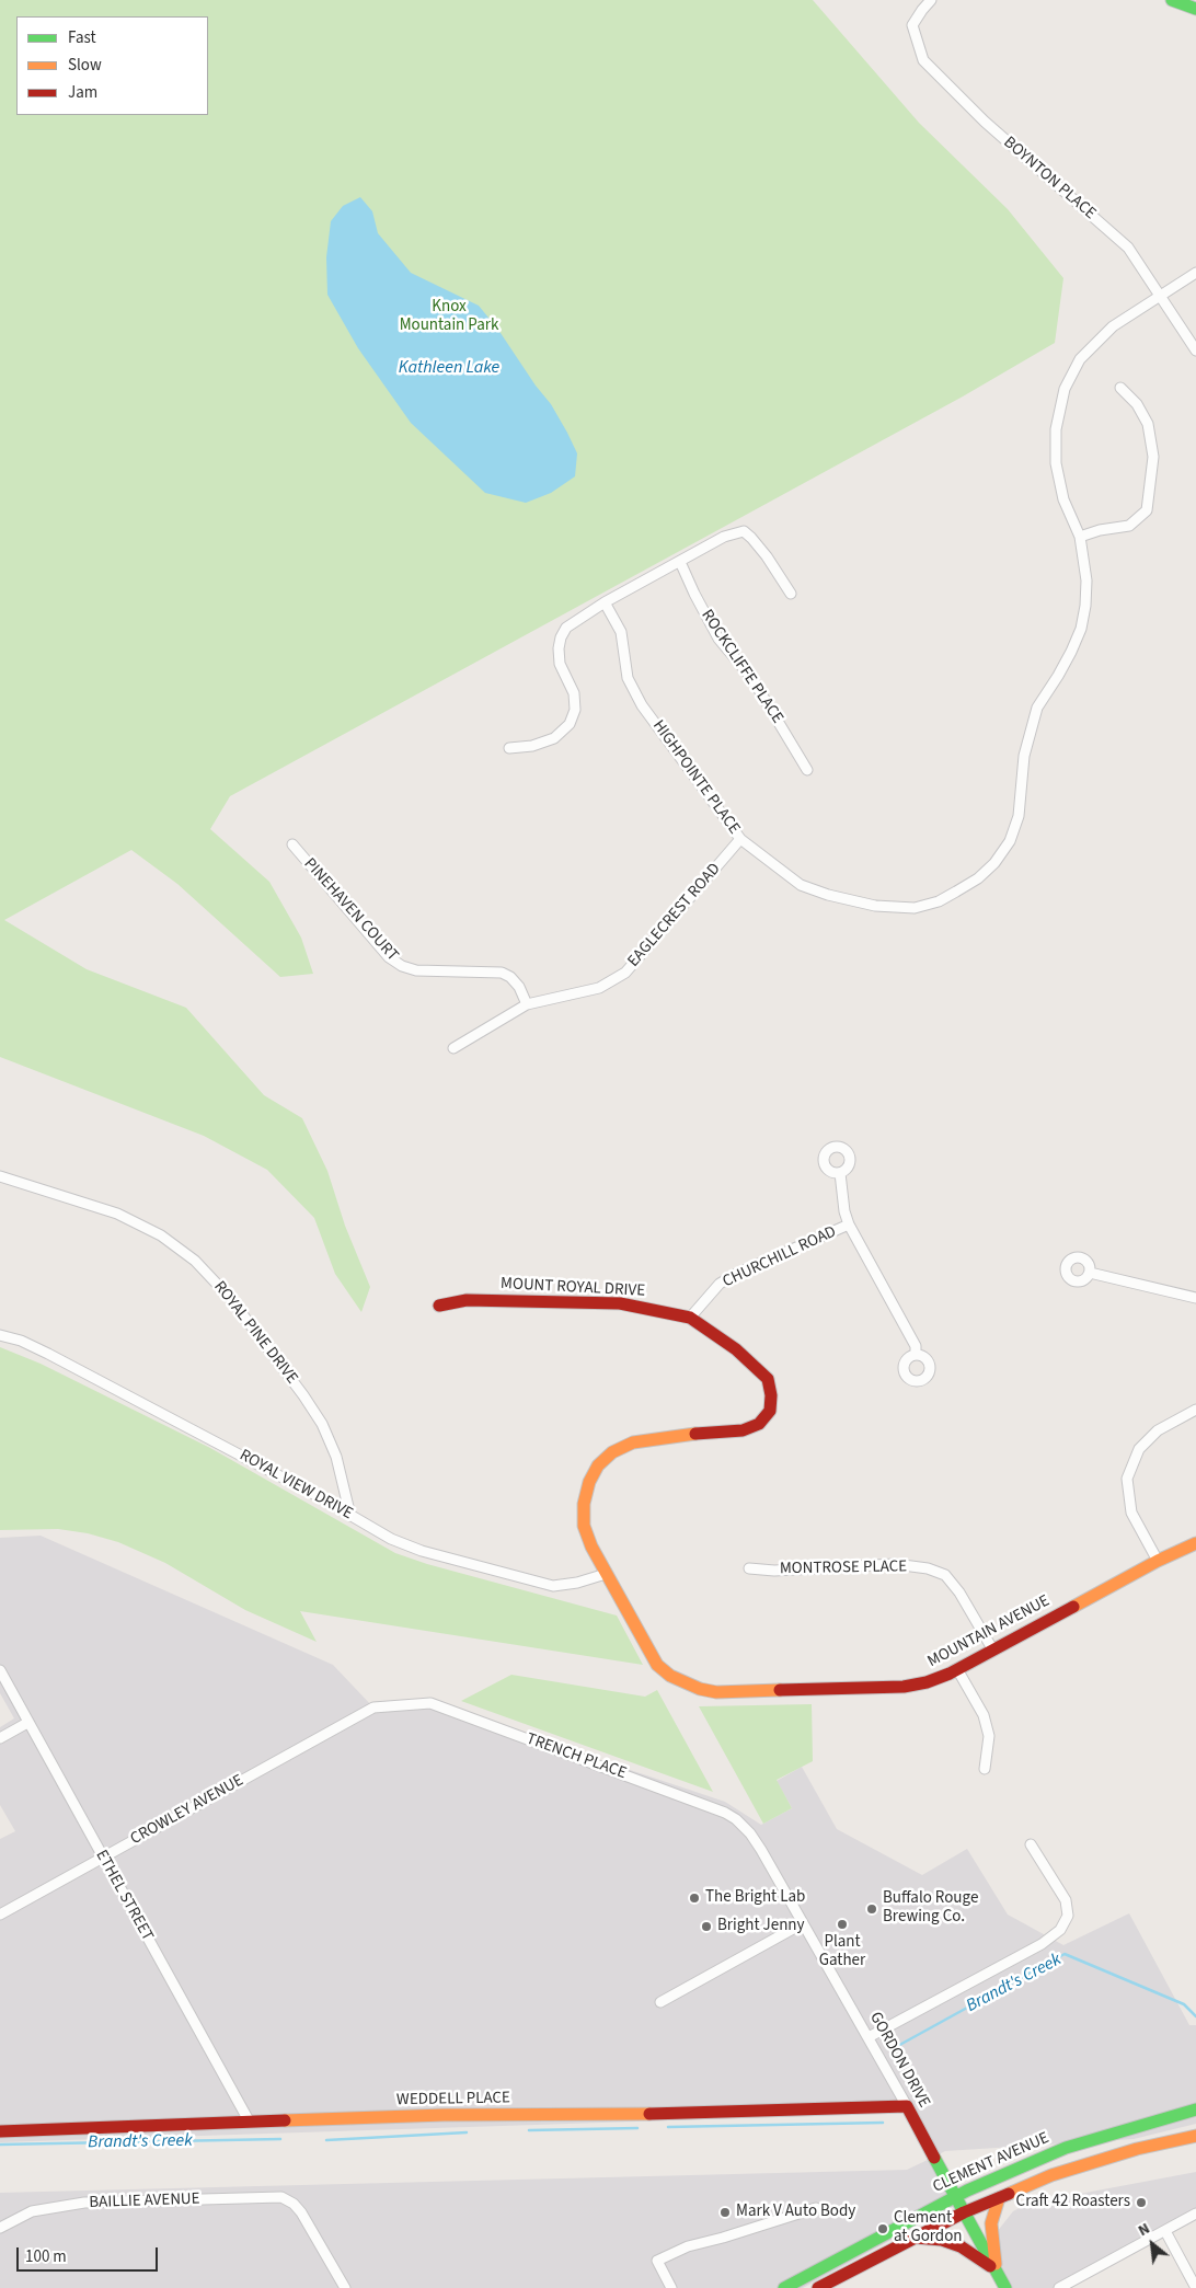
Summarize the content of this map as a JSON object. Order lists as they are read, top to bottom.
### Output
{
  "streets": {
    "street": [
      "BOYNTON PLACE",
      "ROCKCLIFFE PLACE",
      "HIGHPOINTE PLACE",
      "PINEHAVEN COURT",
      "EAGLECREST ROAD",
      "CHURCHILL ROAD",
      "MOUNT ROYAL DRIVE",
      "ROYAL PINE DRIVE",
      "ROYAL VIEW DRIVE",
      "MONTROSE PLACE",
      "MOUNTAIN AVENUE",
      "TRENCH PLACE",
      "CROWLEY AVENUE",
      "ETHEL STREET",
      "GORDON DRIVE",
      "WEDDELL PLACE",
      "CLEMENT AVENUE",
      "BAILLIE AVENUE"
    ]
  },
  "crossings": [
    ["BOYNTON PLACE", "HIGHPOINTE PLACE"],
    ["HIGHPOINTE PLACE", "EAGLECREST ROAD"],
    ["PINEHAVEN COURT", "EAGLECREST ROAD"],
    ["CHURCHILL ROAD", "MOUNT ROYAL DRIVE"],
    ["MOUNT ROYAL DRIVE", "ROYAL VIEW DRIVE"],
    ["MOUNT ROYAL DRIVE", "MOUNTAIN AVENUE"],
    ["ROYAL PINE DRIVE", "ROYAL VIEW DRIVE"],
    ["MONTROSE PLACE", "MOUNTAIN AVENUE"],
    ["TRENCH PLACE", "CROWLEY AVENUE"],
    ["TRENCH PLACE", "GORDON DRIVE"],
    ["CROWLEY AVENUE", "ETHEL STREET"],
    ["ETHEL STREET", "WEDDELL PLACE"],
    ["GORDON DRIVE", "WEDDELL PLACE"],
    ["GORDON DRIVE", "CLEMENT AVENUE"]
  ],
  "water": ["Kathleen Lake", "Brandt's Creek"],
  "parks": ["Knox Mountain Park"],
  "places": [
    "The Bright Lab",
    "Buffalo Rouge Brewing Co.",
    "Plant Gather",
    "Bright Jenny",
    "Craft 42 Roasters",
    "Mark V Auto Body",
    "Clement at Gordon"
  ],
  "legend": ["Fast", "Slow", "Jam"],
  "scale_bar": "100 m",
  "north": "top left"
}
